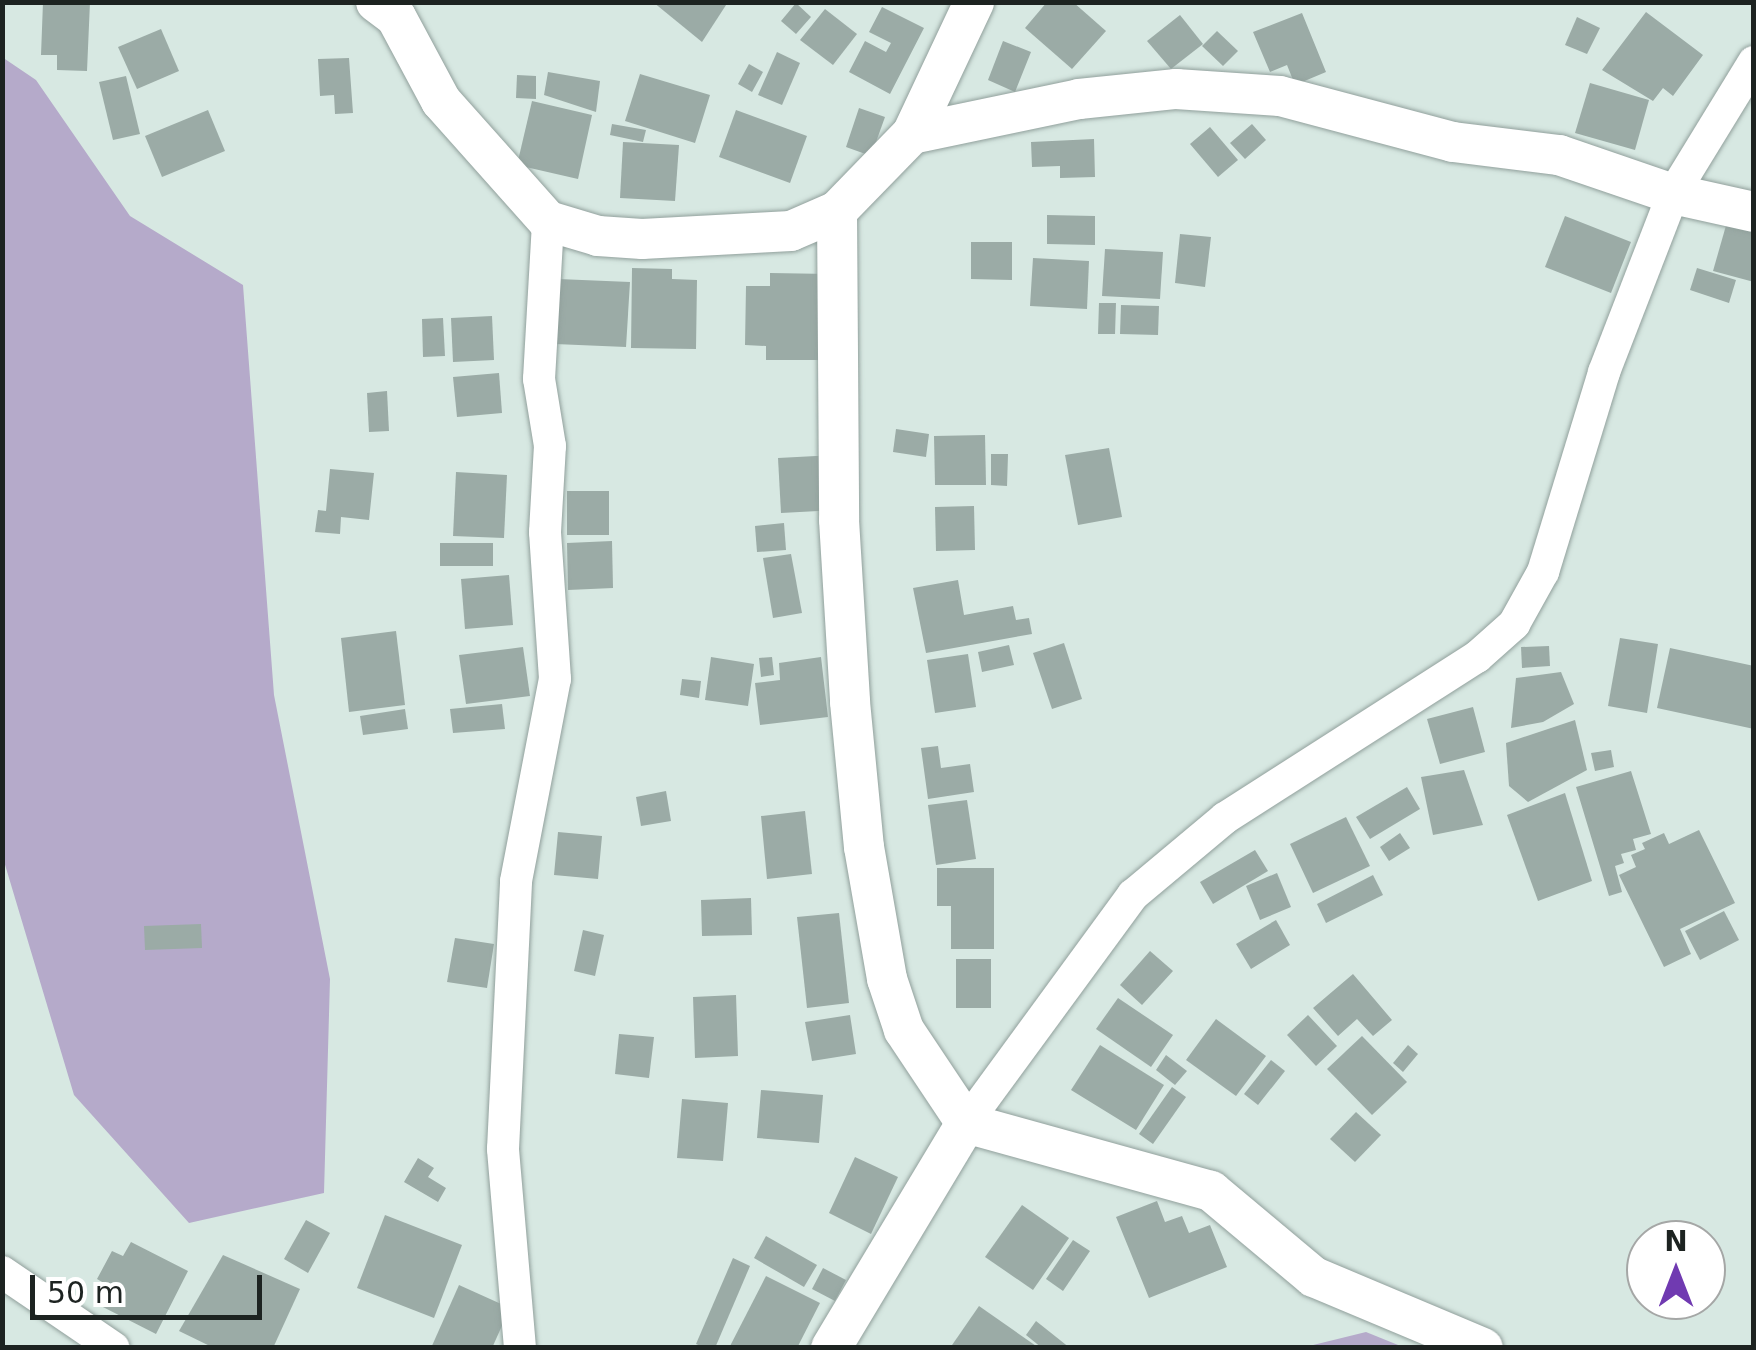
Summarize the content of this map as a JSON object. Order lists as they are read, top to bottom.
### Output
{
  "scale_bar": "50 m",
  "north": "top"
}
